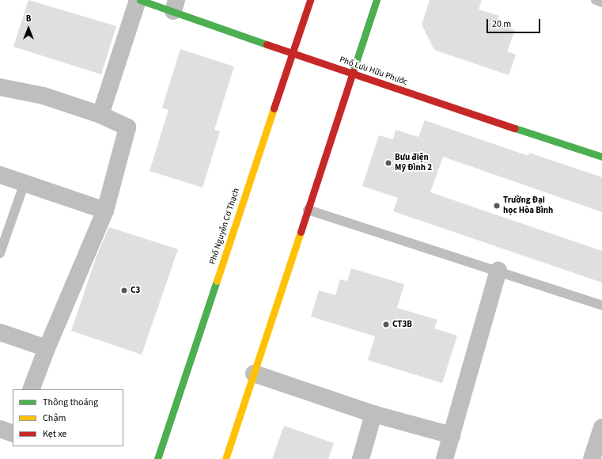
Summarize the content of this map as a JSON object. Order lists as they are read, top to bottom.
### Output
{
  "streets": {
    "street": ["Phố Lưu Hữu Phước", "Phố Nguyễn Cơ Thạch"]
  },
  "crossings": [
    ["Phố Lưu Hữu Phước", "Phố Nguyễn Cơ Thạch"]
  ],
  "places": [
    "Bưu điện Mỹ Đình 2",
    "Trường Đại học Hòa Bình",
    "C3",
    "CT3B"
  ],
  "legend": ["Thông thoáng", "Chậm", "Kẹt xe"],
  "scale_bar": "20 m",
  "north": "top"
}
